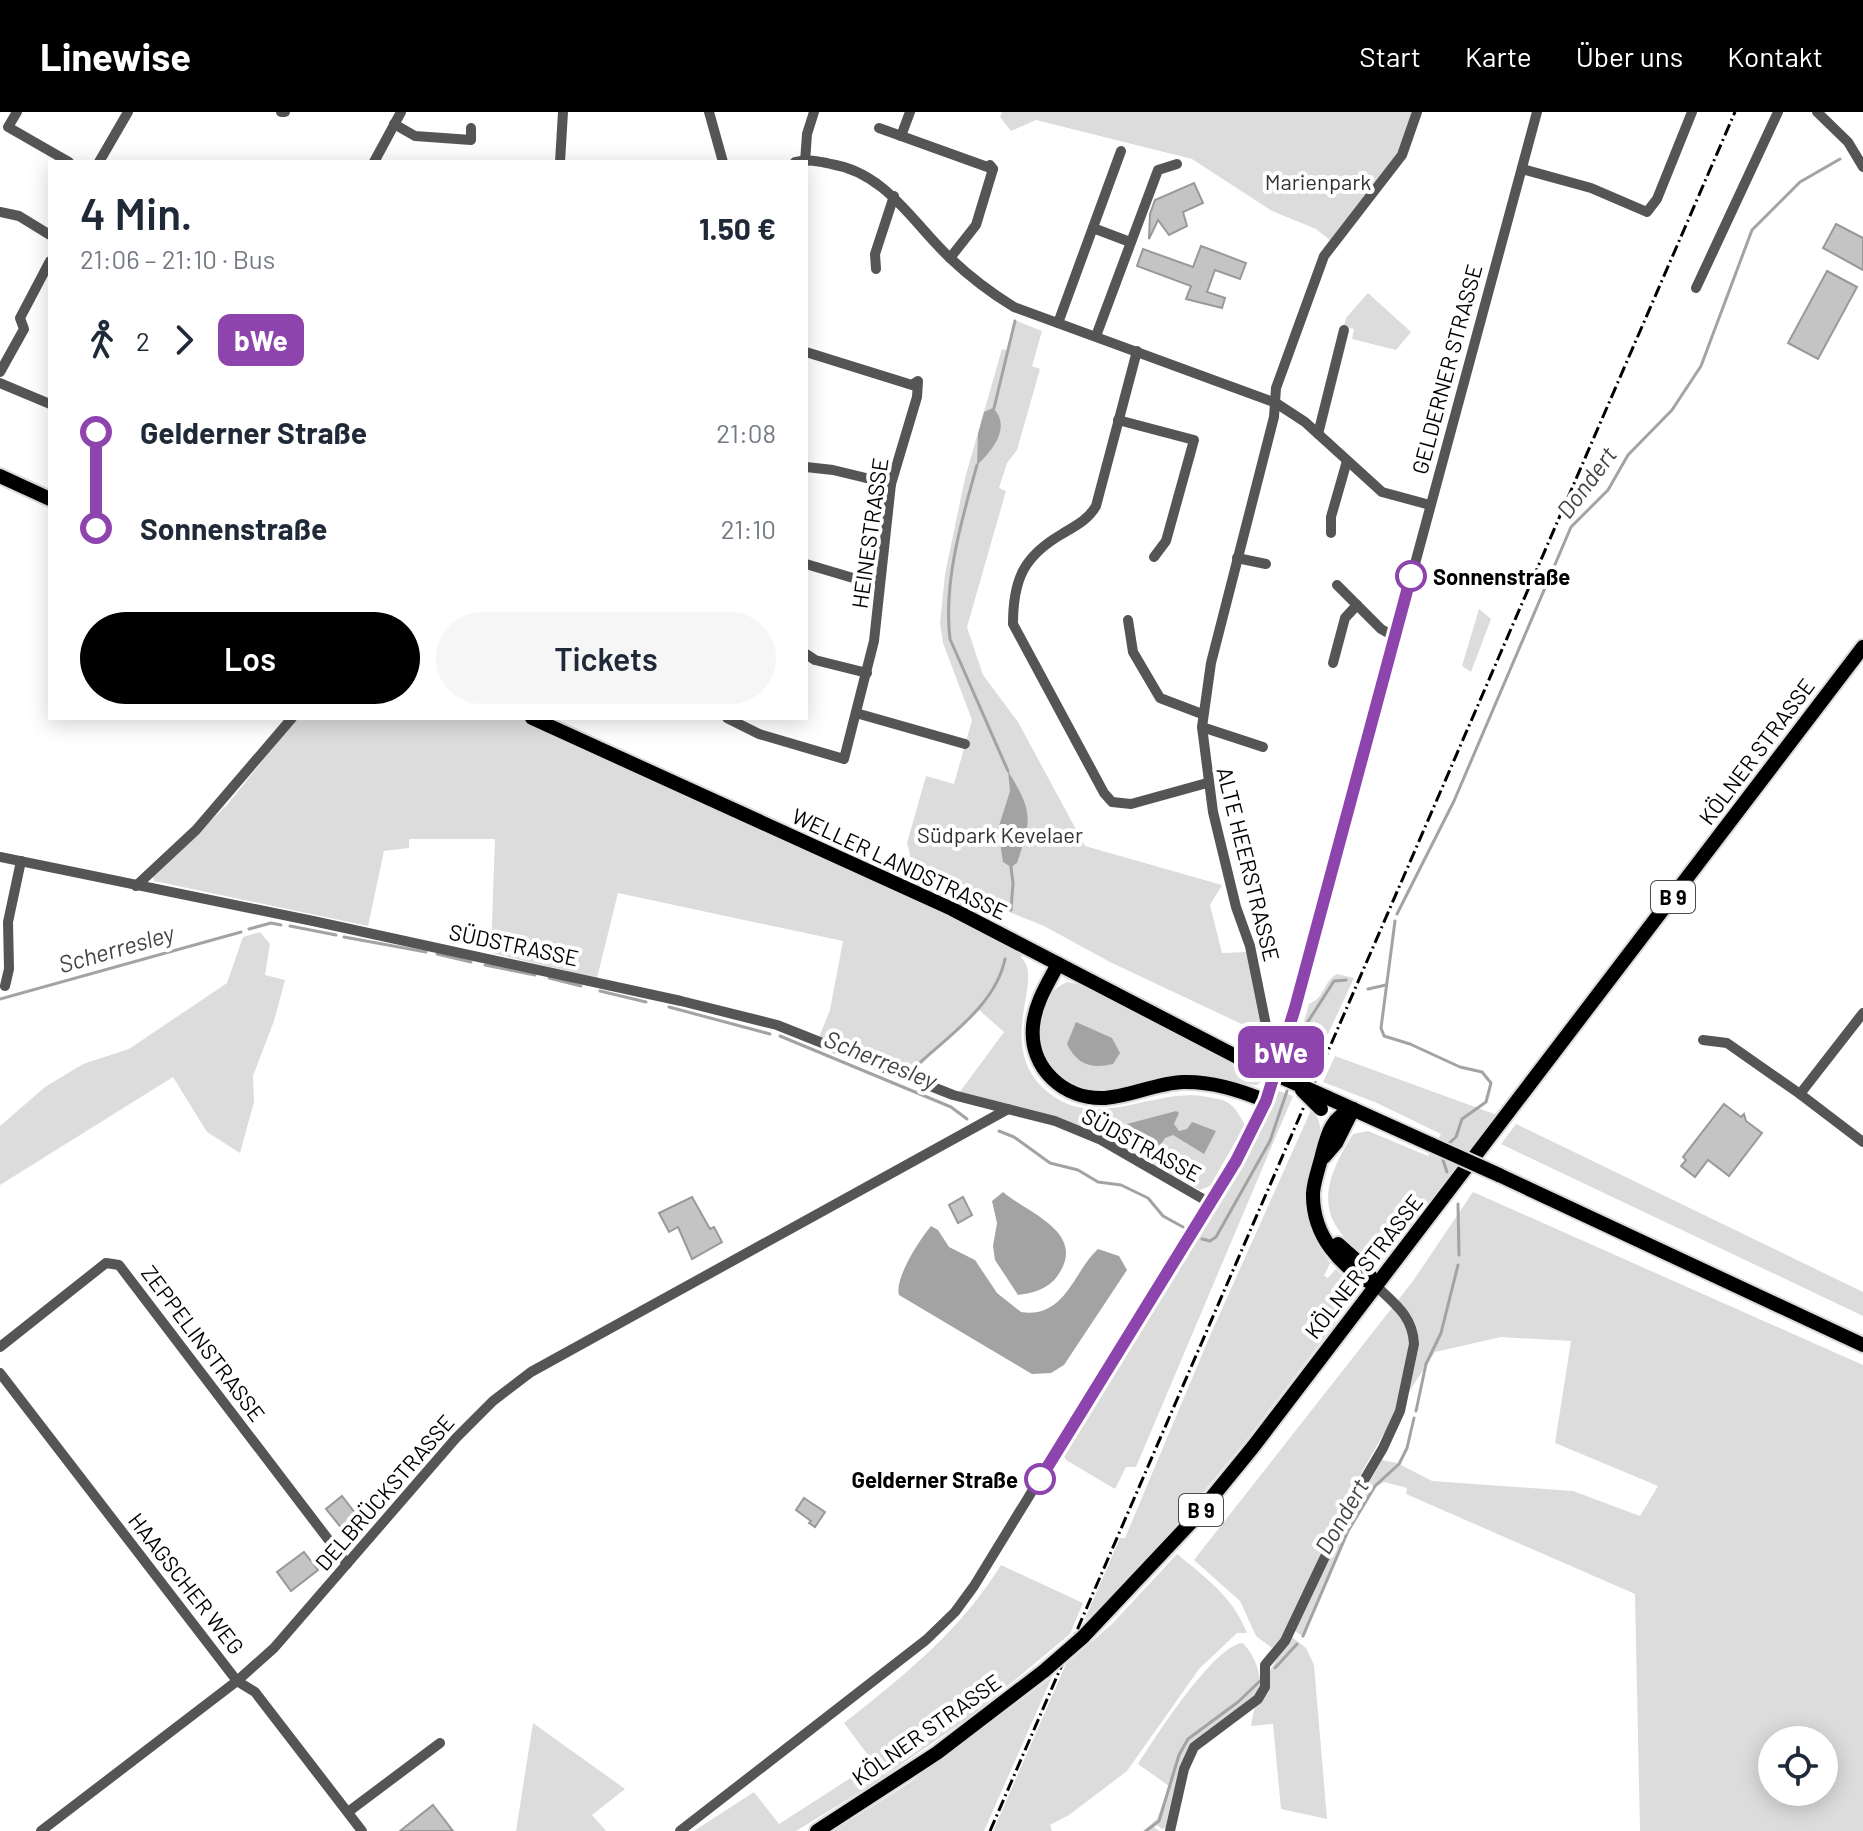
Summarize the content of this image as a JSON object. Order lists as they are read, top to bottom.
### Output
{
  "streets": {
    "main road": ["KÖLNER STRASSE", "WELLER LANDSTRASSE", "B 9"],
    "street": [
      "GELDERNER STRASSE",
      "HEINESTRASSE",
      "ALTE HEERSTRASSE",
      "SÜDSTRASSE",
      "ZEPPELINSTRASSE",
      "DELBRÜCKSTRASSE",
      "HAAGSCHER WEG"
    ]
  },
  "crossings": [
    ["GELDERNER STRASSE", "ALTE HEERSTRASSE"],
    ["GELDERNER STRASSE", "SÜDSTRASSE"],
    ["SÜDSTRASSE", "DELBRÜCKSTRASSE"],
    ["ZEPPELINSTRASSE", "DELBRÜCKSTRASSE"],
    ["DELBRÜCKSTRASSE", "HAAGSCHER WEG"]
  ],
  "water": ["Dondert", "Scherresley"],
  "parks": ["Marienpark", "Südpark Kevelaer"],
  "places": ["Sonnenstraße", "Gelderner Straße"],
  "lines": ["bus line bWe"],
  "page": {
    "header": "Linewise",
    "nav": [
      "Start",
      "Karte",
      "Über uns",
      "Kontakt"
    ],
    "on_map": "bWe",
    "heading": ["4 Min.", "21:06 – 21:10 · Bus", "1.50 €"],
    "legs": ["2", "bWe"],
    "list": [
      {
        "name": "Gelderner Straße",
        "value": "21:08"
      },
      {
        "name": "Sonnenstraße",
        "value": "21:10"
      }
    ],
    "buttons": ["Los", "Tickets"]
  }
}
